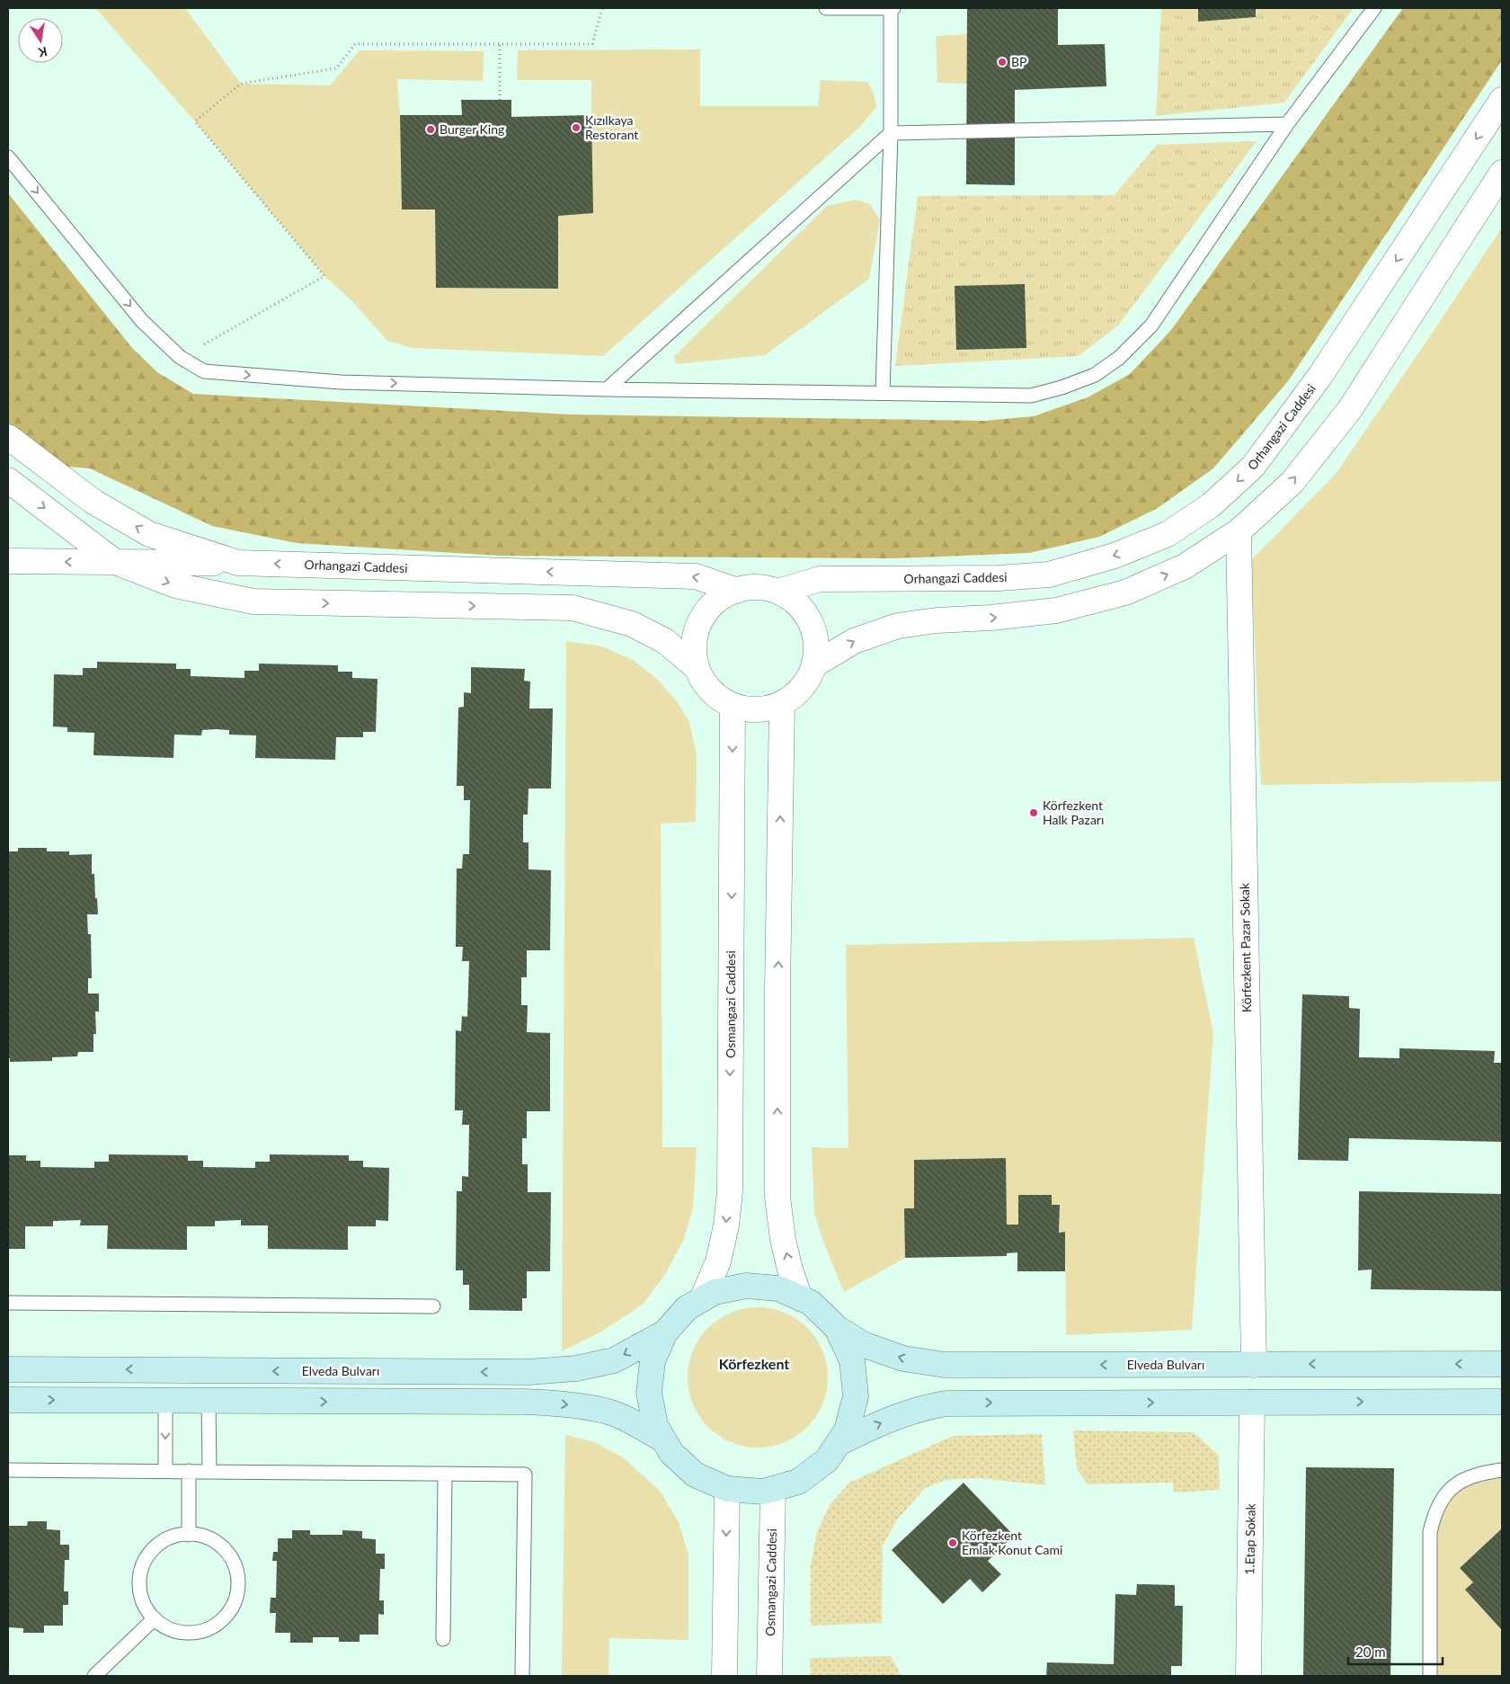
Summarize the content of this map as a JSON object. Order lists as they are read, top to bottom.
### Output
{
  "streets": {
    "main road": ["Elveda Bulvarı"],
    "street": [
      "Orhangazi Caddesi",
      "Körfezkent Pazar Sokak",
      "Osmangazi Caddesi",
      "1.Etap Sokak"
    ]
  },
  "crossings": [
    ["Orhangazi Caddesi", "Osmangazi Caddesi"],
    ["Körfezkent Pazar Sokak", "Elveda Bulvarı"]
  ],
  "districts": ["Körfezkent"],
  "places": [
    "BP",
    "Kızılkaya Restorant",
    "Burger King",
    "Körfezkent Halk Pazarı",
    "Körfezkent Emlak Konut Cami"
  ],
  "scale_bar": "20 m",
  "north": "bottom"
}
